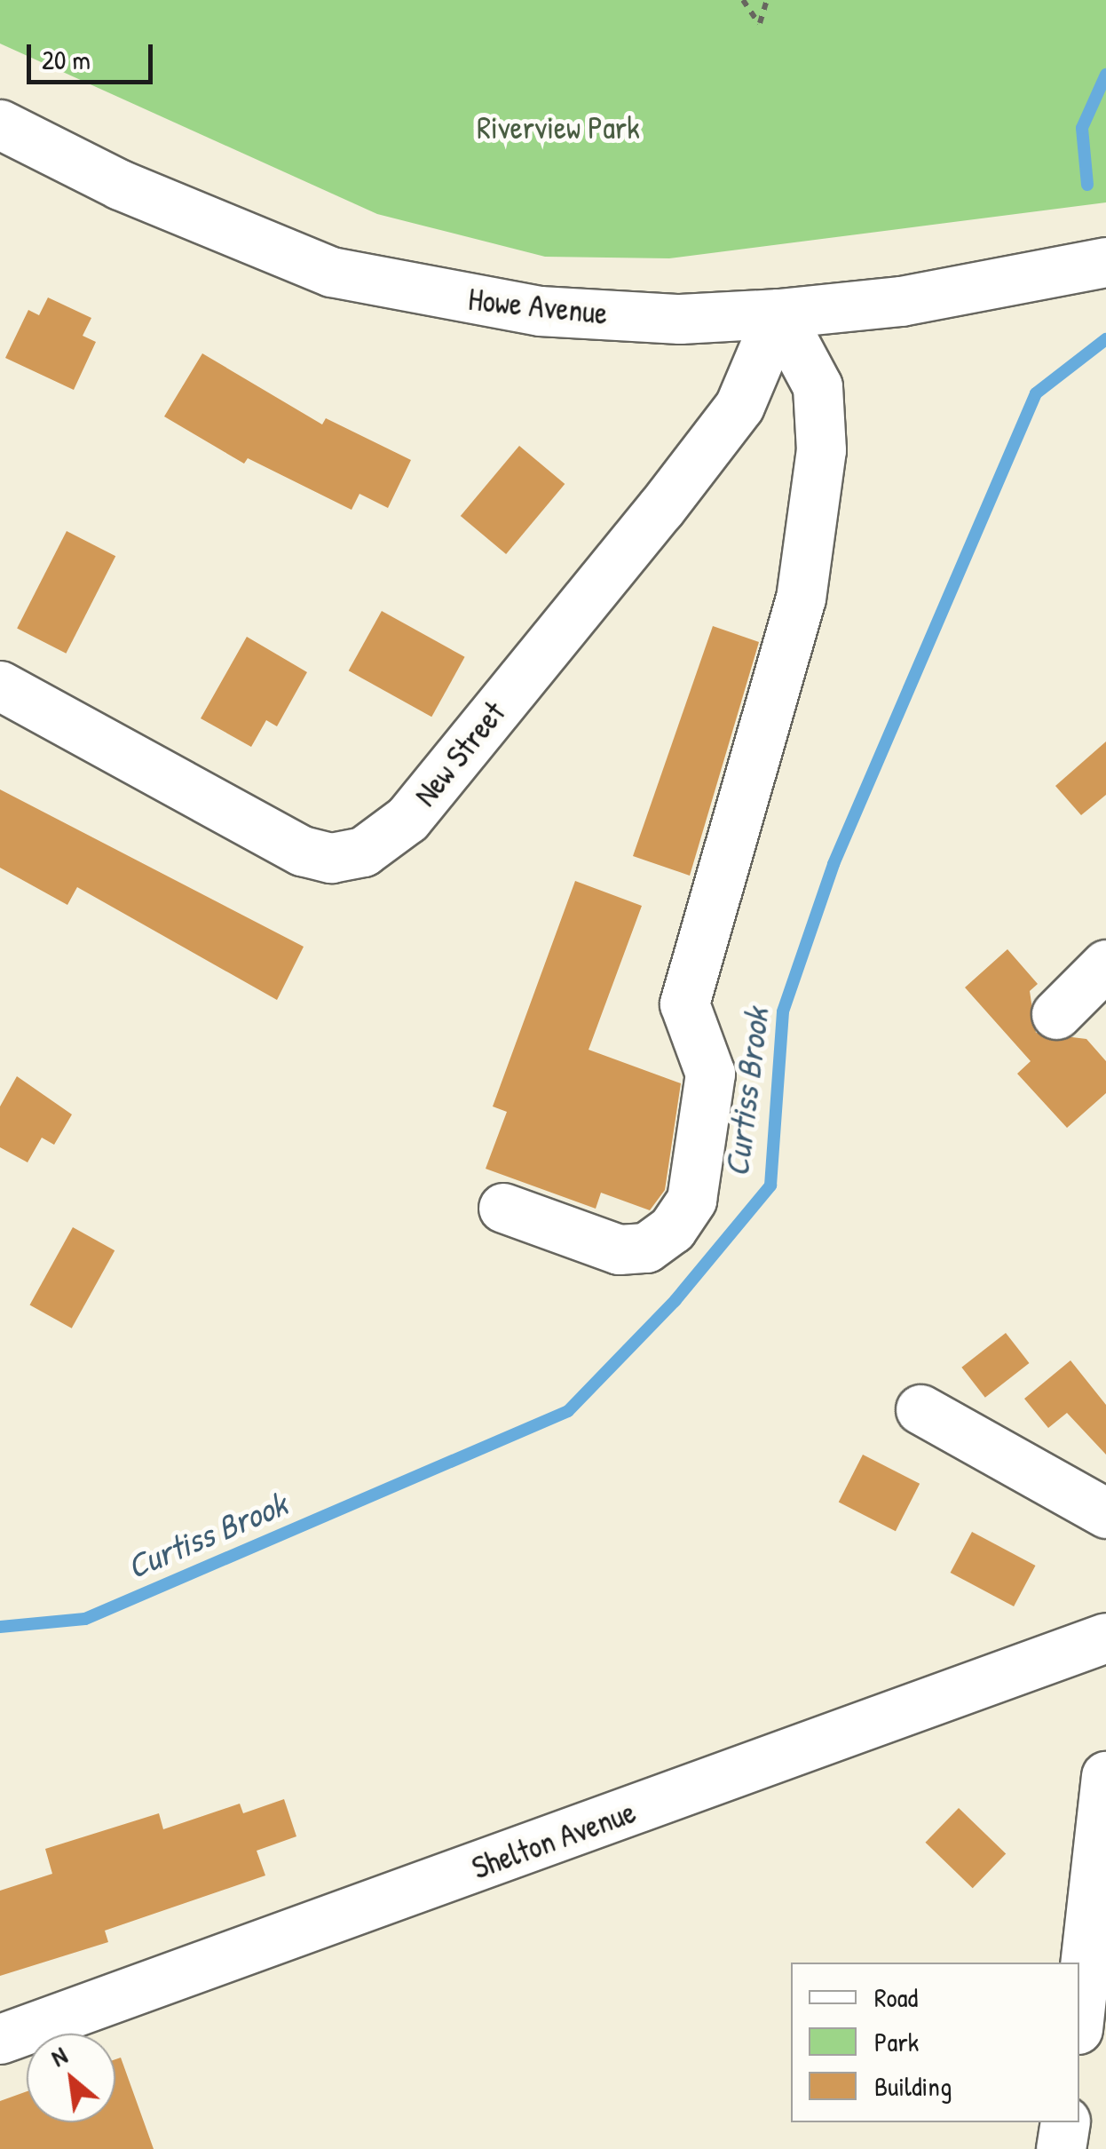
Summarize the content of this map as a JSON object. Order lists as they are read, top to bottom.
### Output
{
  "streets": {
    "main road": ["Howe Avenue", "New Street", "Shelton Avenue"]
  },
  "crossings": [
    ["Howe Avenue", "New Street"]
  ],
  "water": ["Curtiss Brook"],
  "parks": ["Riverview Park"],
  "legend": ["Road", "Park", "Building"],
  "scale_bar": "20 m",
  "north": "top left"
}
